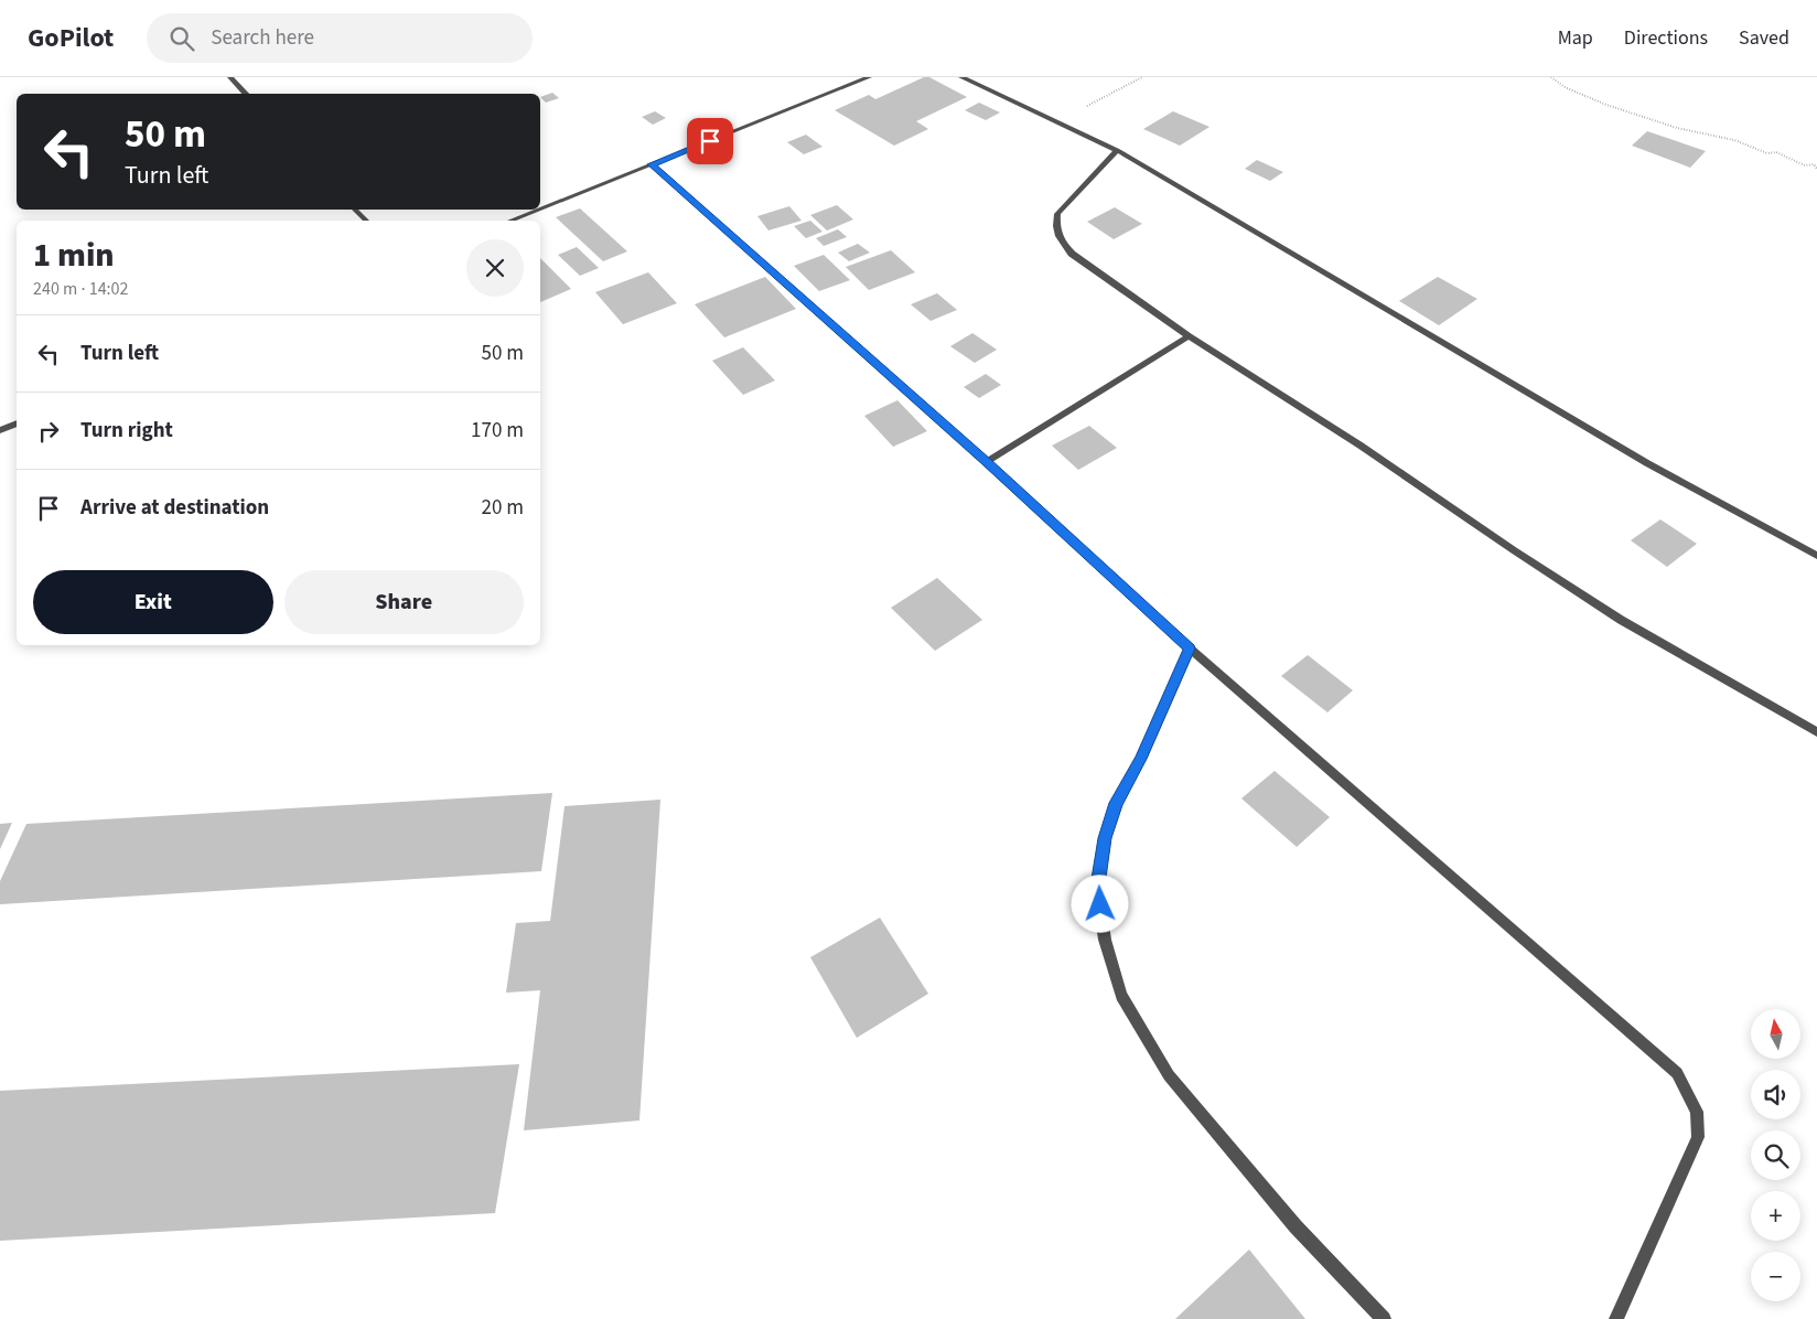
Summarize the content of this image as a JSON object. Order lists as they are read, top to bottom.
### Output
{
  "north": "top",
  "page": {
    "header": "GoPilot",
    "search": "Search here",
    "nav": ["Map", "Directions", "Saved"],
    "turn": ["50 m", "Turn left"],
    "heading": ["1 min", "240 m · 14:02"],
    "list": [
      {
        "name": "Turn left",
        "value": "50 m"
      },
      {
        "name": "Turn right",
        "value": "170 m"
      },
      {
        "name": "Arrive at destination",
        "value": "20 m"
      }
    ],
    "buttons": ["Exit", "Share"],
    "map_buttons": ["+", "−"]
  }
}
